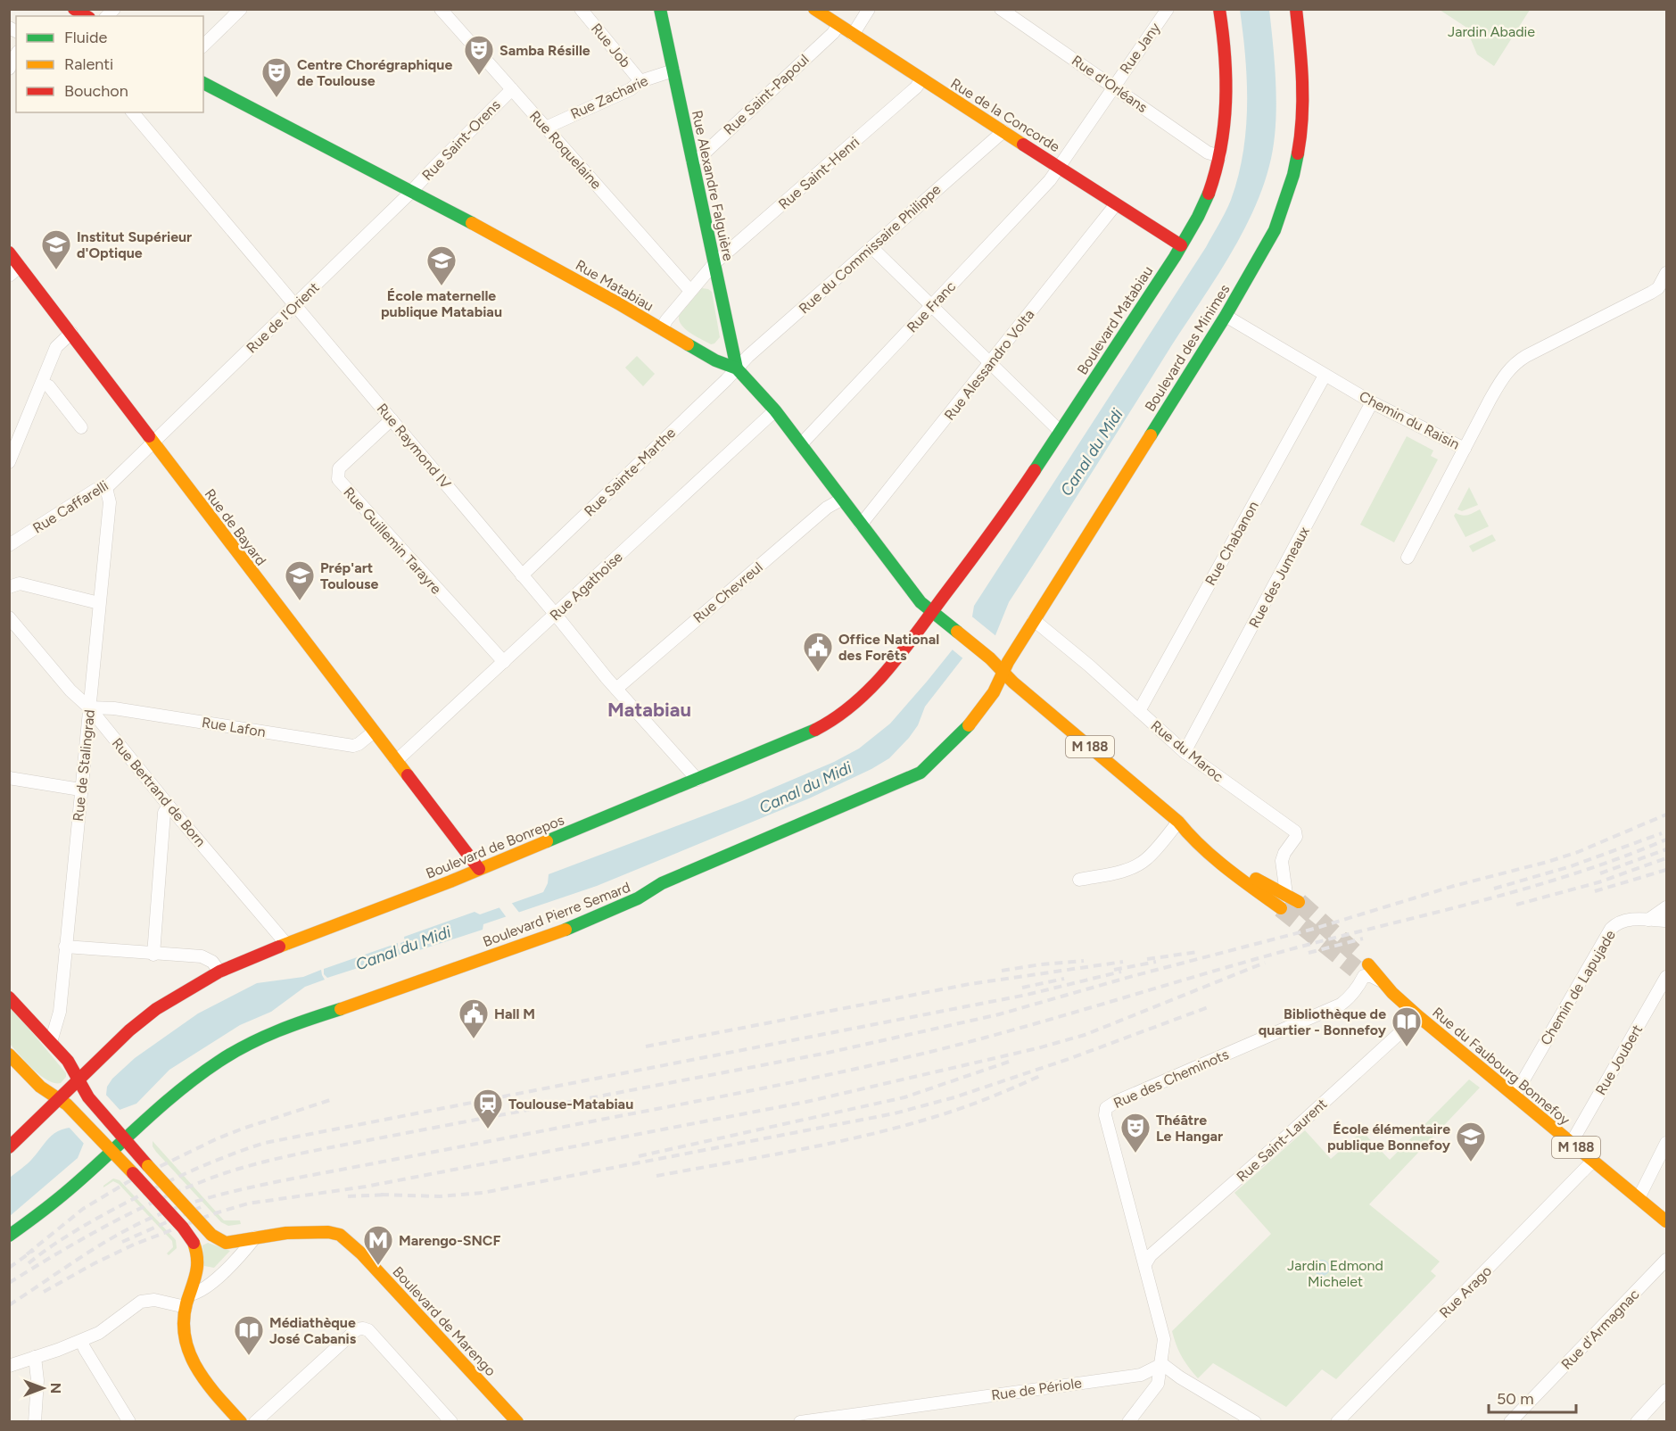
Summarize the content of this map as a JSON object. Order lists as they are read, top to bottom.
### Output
{
  "streets": {
    "main road": [
      "Rue de la Concorde",
      "Rue Alexandre Falguière",
      "Rue Matabiau",
      "Boulevard Matabiau",
      "Boulevard des Minimes",
      "Rue de Bayard",
      "M 188",
      "Boulevard de Bonrepos",
      "Boulevard Pierre Semard",
      "Rue du Faubourg Bonnefoy",
      "Boulevard de Marengo"
    ],
    "street": [
      "Rue Job",
      "Rue Jany",
      "Rue d'Orléans",
      "Rue Saint-Papoul",
      "Rue Zacharie",
      "Rue Saint-Orens",
      "Rue Roquelaine",
      "Rue Saint-Henri",
      "Rue du Commissaire Philippe",
      "Rue Franc",
      "Rue de l'Orient",
      "Rue Alessandro Volta",
      "Chemin du Raisin",
      "Rue Raymond IV",
      "Rue Sainte-Marthe",
      "Rue Caffarelli",
      "Rue Guillemin Tarayre",
      "Rue Chabanon",
      "Rue des Jumeaux",
      "Rue Agathoise",
      "Rue Chevreul",
      "Rue Lafon",
      "Rue du Maroc",
      "Rue de Stalingrad",
      "Rue Bertrand de Born",
      "Chemin de Lapujade",
      "Rue Joubert",
      "Rue des Cheminots",
      "Rue Saint-Laurent",
      "Rue Arago",
      "Rue d'Armagnac",
      "Rue de Périole"
    ]
  },
  "crossings": [
    ["Rue Job", "Rue Zacharie"],
    ["Rue Jany", "Rue d'Orléans"],
    ["Rue Jany", "Rue de la Concorde"],
    ["Rue Jany", "Rue Franc"],
    ["Rue d'Orléans", "Boulevard Matabiau"],
    ["Rue Saint-Papoul", "Rue de la Concorde"],
    ["Rue Saint-Papoul", "Rue Alexandre Falguière"],
    ["Rue Zacharie", "Rue Roquelaine"],
    ["Rue Zacharie", "Rue Alexandre Falguière"],
    ["Rue de la Concorde", "Rue Saint-Henri"],
    ["Rue de la Concorde", "Rue du Commissaire Philippe"],
    ["Rue de la Concorde", "Rue Franc"],
    ["Rue de la Concorde", "Boulevard Matabiau"],
    ["Rue de la Concorde", "Rue Alessandro Volta"],
    ["Rue Saint-Orens", "Rue Roquelaine"],
    ["Rue Saint-Orens", "Rue Matabiau"],
    ["Rue Saint-Orens", "Rue de l'Orient"],
    ["Rue Roquelaine", "Rue Saint-Henri"],
    ["Rue Saint-Henri", "Rue Alexandre Falguière"],
    ["Rue Saint-Henri", "Rue Matabiau"],
    ["Rue Alexandre Falguière", "Rue du Commissaire Philippe"],
    ["Rue Alexandre Falguière", "Rue Matabiau"],
    ["Rue Alexandre Falguière", "Rue Sainte-Marthe"],
    ["Rue du Commissaire Philippe", "Rue Matabiau"],
    ["Rue du Commissaire Philippe", "Rue Sainte-Marthe"],
    ["Rue Matabiau", "Rue Franc"],
    ["Rue Matabiau", "Rue de l'Orient"],
    ["Rue Matabiau", "Boulevard Matabiau"],
    ["Rue Matabiau", "Boulevard des Minimes"],
    ["Rue Matabiau", "Rue Alessandro Volta"],
    ["Rue Matabiau", "Rue Sainte-Marthe"],
    ["Rue Matabiau", "Rue Agathoise"],
    ["Rue Matabiau", "Rue Chevreul"],
    ["Rue Matabiau", "M 188"],
    ["Rue Matabiau", "Boulevard de Bonrepos"],
    ["Rue Matabiau", "Boulevard Pierre Semard"],
    ["Rue de l'Orient", "Rue Raymond IV"],
    ["Rue de l'Orient", "Rue Caffarelli"],
    ["Rue de l'Orient", "Rue de Bayard"],
    ["Boulevard Matabiau", "Boulevard de Bonrepos"],
    ["Boulevard des Minimes", "Chemin du Raisin"],
    ["Boulevard des Minimes", "M 188"],
    ["Boulevard des Minimes", "Rue du Maroc"],
    ["Boulevard des Minimes", "Boulevard Pierre Semard"],
    ["Chemin du Raisin", "Rue Chabanon"],
    ["Chemin du Raisin", "Rue des Jumeaux"],
    ["Rue Raymond IV", "Rue Sainte-Marthe"],
    ["Rue Raymond IV", "Rue Guillemin Tarayre"],
    ["Rue Raymond IV", "Rue Agathoise"],
    ["Rue Raymond IV", "Rue Chevreul"],
    ["Rue Raymond IV", "Boulevard de Bonrepos"],
    ["Rue Caffarelli", "Rue de Bayard"],
    ["Rue Caffarelli", "Rue de Stalingrad"],
    ["Rue de Bayard", "Rue Agathoise"],
    ["Rue de Bayard", "Rue Lafon"],
    ["Rue de Bayard", "Boulevard de Bonrepos"],
    ["Rue Guillemin Tarayre", "Rue Agathoise"],
    ["Rue Chabanon", "Rue du Maroc"],
    ["Rue des Jumeaux", "Rue du Maroc"],
    ["Rue Lafon", "Rue de Stalingrad"],
    ["Rue Lafon", "Rue Bertrand de Born"],
    ["M 188", "Rue du Maroc"],
    ["M 188", "Boulevard Pierre Semard"],
    ["Rue de Stalingrad", "Rue Bertrand de Born"],
    ["Rue Bertrand de Born", "Boulevard de Bonrepos"],
    ["Boulevard Pierre Semard", "Boulevard de Marengo"],
    ["Chemin de Lapujade", "Rue du Faubourg Bonnefoy"],
    ["Rue Joubert", "Rue du Faubourg Bonnefoy"],
    ["Rue du Faubourg Bonnefoy", "Rue des Cheminots"],
    ["Rue du Faubourg Bonnefoy", "Rue Saint-Laurent"],
    ["Rue du Faubourg Bonnefoy", "Rue Arago"],
    ["Rue des Cheminots", "Rue Saint-Laurent"],
    ["Rue des Cheminots", "Rue de Périole"]
  ],
  "districts": ["Matabiau"],
  "water": ["Canal du Midi"],
  "parks": ["Jardin Abadie", "Jardin Edmond Michelet"],
  "places": {
    "theatre": ["Samba Résille", "Centre Chorégraphique de Toulouse", "Théâtre Le Hangar"],
    "school or university": [
      "Institut Supérieur d'Optique",
      "École maternelle publique Matabiau",
      "Prép'art Toulouse",
      "École élémentaire publique Bonnefoy"
    ],
    "public building": ["Office National des Forêts", "Hall M"],
    "library": ["Bibliothèque de quartier - Bonnefoy", "Médiathèque José Cabanis"],
    "station": ["Toulouse-Matabiau"],
    "metro station": ["Marengo-SNCF"]
  },
  "legend": ["Fluide", "Ralenti", "Bouchon"],
  "scale_bar": "50 m",
  "north": "right"
}
